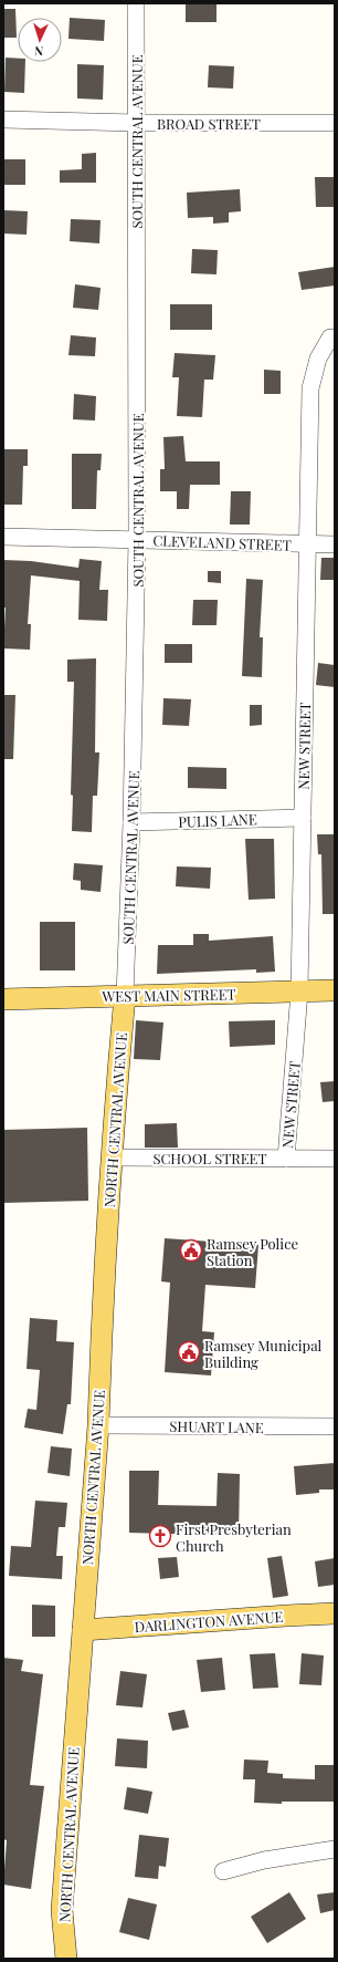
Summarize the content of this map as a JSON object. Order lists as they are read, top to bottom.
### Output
{
  "streets": {
    "main road": ["WEST MAIN STREET", "NORTH CENTRAL AVENUE", "DARLINGTON AVENUE"],
    "street": [
      "BROAD STREET",
      "SOUTH CENTRAL AVENUE",
      "CLEVELAND STREET",
      "NEW STREET",
      "PULIS LANE",
      "SCHOOL STREET",
      "SHUART LANE"
    ]
  },
  "crossings": [
    ["BROAD STREET", "SOUTH CENTRAL AVENUE"],
    ["SOUTH CENTRAL AVENUE", "CLEVELAND STREET"],
    ["SOUTH CENTRAL AVENUE", "PULIS LANE"],
    ["SOUTH CENTRAL AVENUE", "WEST MAIN STREET"],
    ["SOUTH CENTRAL AVENUE", "NORTH CENTRAL AVENUE"],
    ["CLEVELAND STREET", "NEW STREET"],
    ["NEW STREET", "PULIS LANE"],
    ["NEW STREET", "WEST MAIN STREET"],
    ["NEW STREET", "SCHOOL STREET"],
    ["WEST MAIN STREET", "NORTH CENTRAL AVENUE"],
    ["NORTH CENTRAL AVENUE", "SCHOOL STREET"],
    ["NORTH CENTRAL AVENUE", "SHUART LANE"],
    ["NORTH CENTRAL AVENUE", "DARLINGTON AVENUE"]
  ],
  "places": {
    "public building": ["Ramsey Police Station", "Ramsey Municipal Building"],
    "church": ["First Presbyterian Church"]
  },
  "north": "bottom"
}
